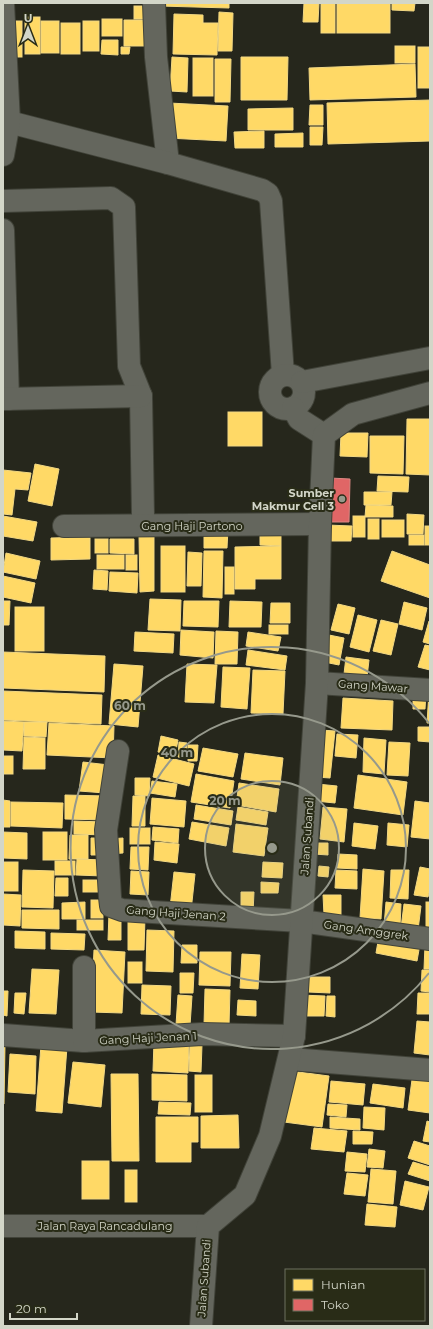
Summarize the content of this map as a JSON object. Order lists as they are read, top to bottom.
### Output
{
  "streets": {
    "street": [
      "Gang Haji Partono",
      "Gang Mawar",
      "Jalan Subandi",
      "Gang Haji Jenan 2",
      "Gang Amggrek",
      "Gang Haji Jenan 1",
      "Jalan Raya Rancadulang"
    ]
  },
  "crossings": [
    ["Gang Haji Partono", "Jalan Subandi"],
    ["Gang Mawar", "Jalan Subandi"],
    ["Jalan Subandi", "Gang Haji Jenan 2"],
    ["Jalan Subandi", "Gang Amggrek"],
    ["Jalan Subandi", "Gang Haji Jenan 1"],
    ["Jalan Subandi", "Jalan Raya Rancadulang"],
    ["Gang Haji Jenan 2", "Gang Amggrek"]
  ],
  "places": ["Sumber Makmur Cell 3"],
  "legend": ["Hunian", "Toko"],
  "scale_bar": "20 m",
  "north": "top",
  "rings": ["60 m", "40 m", "20 m"]
}
